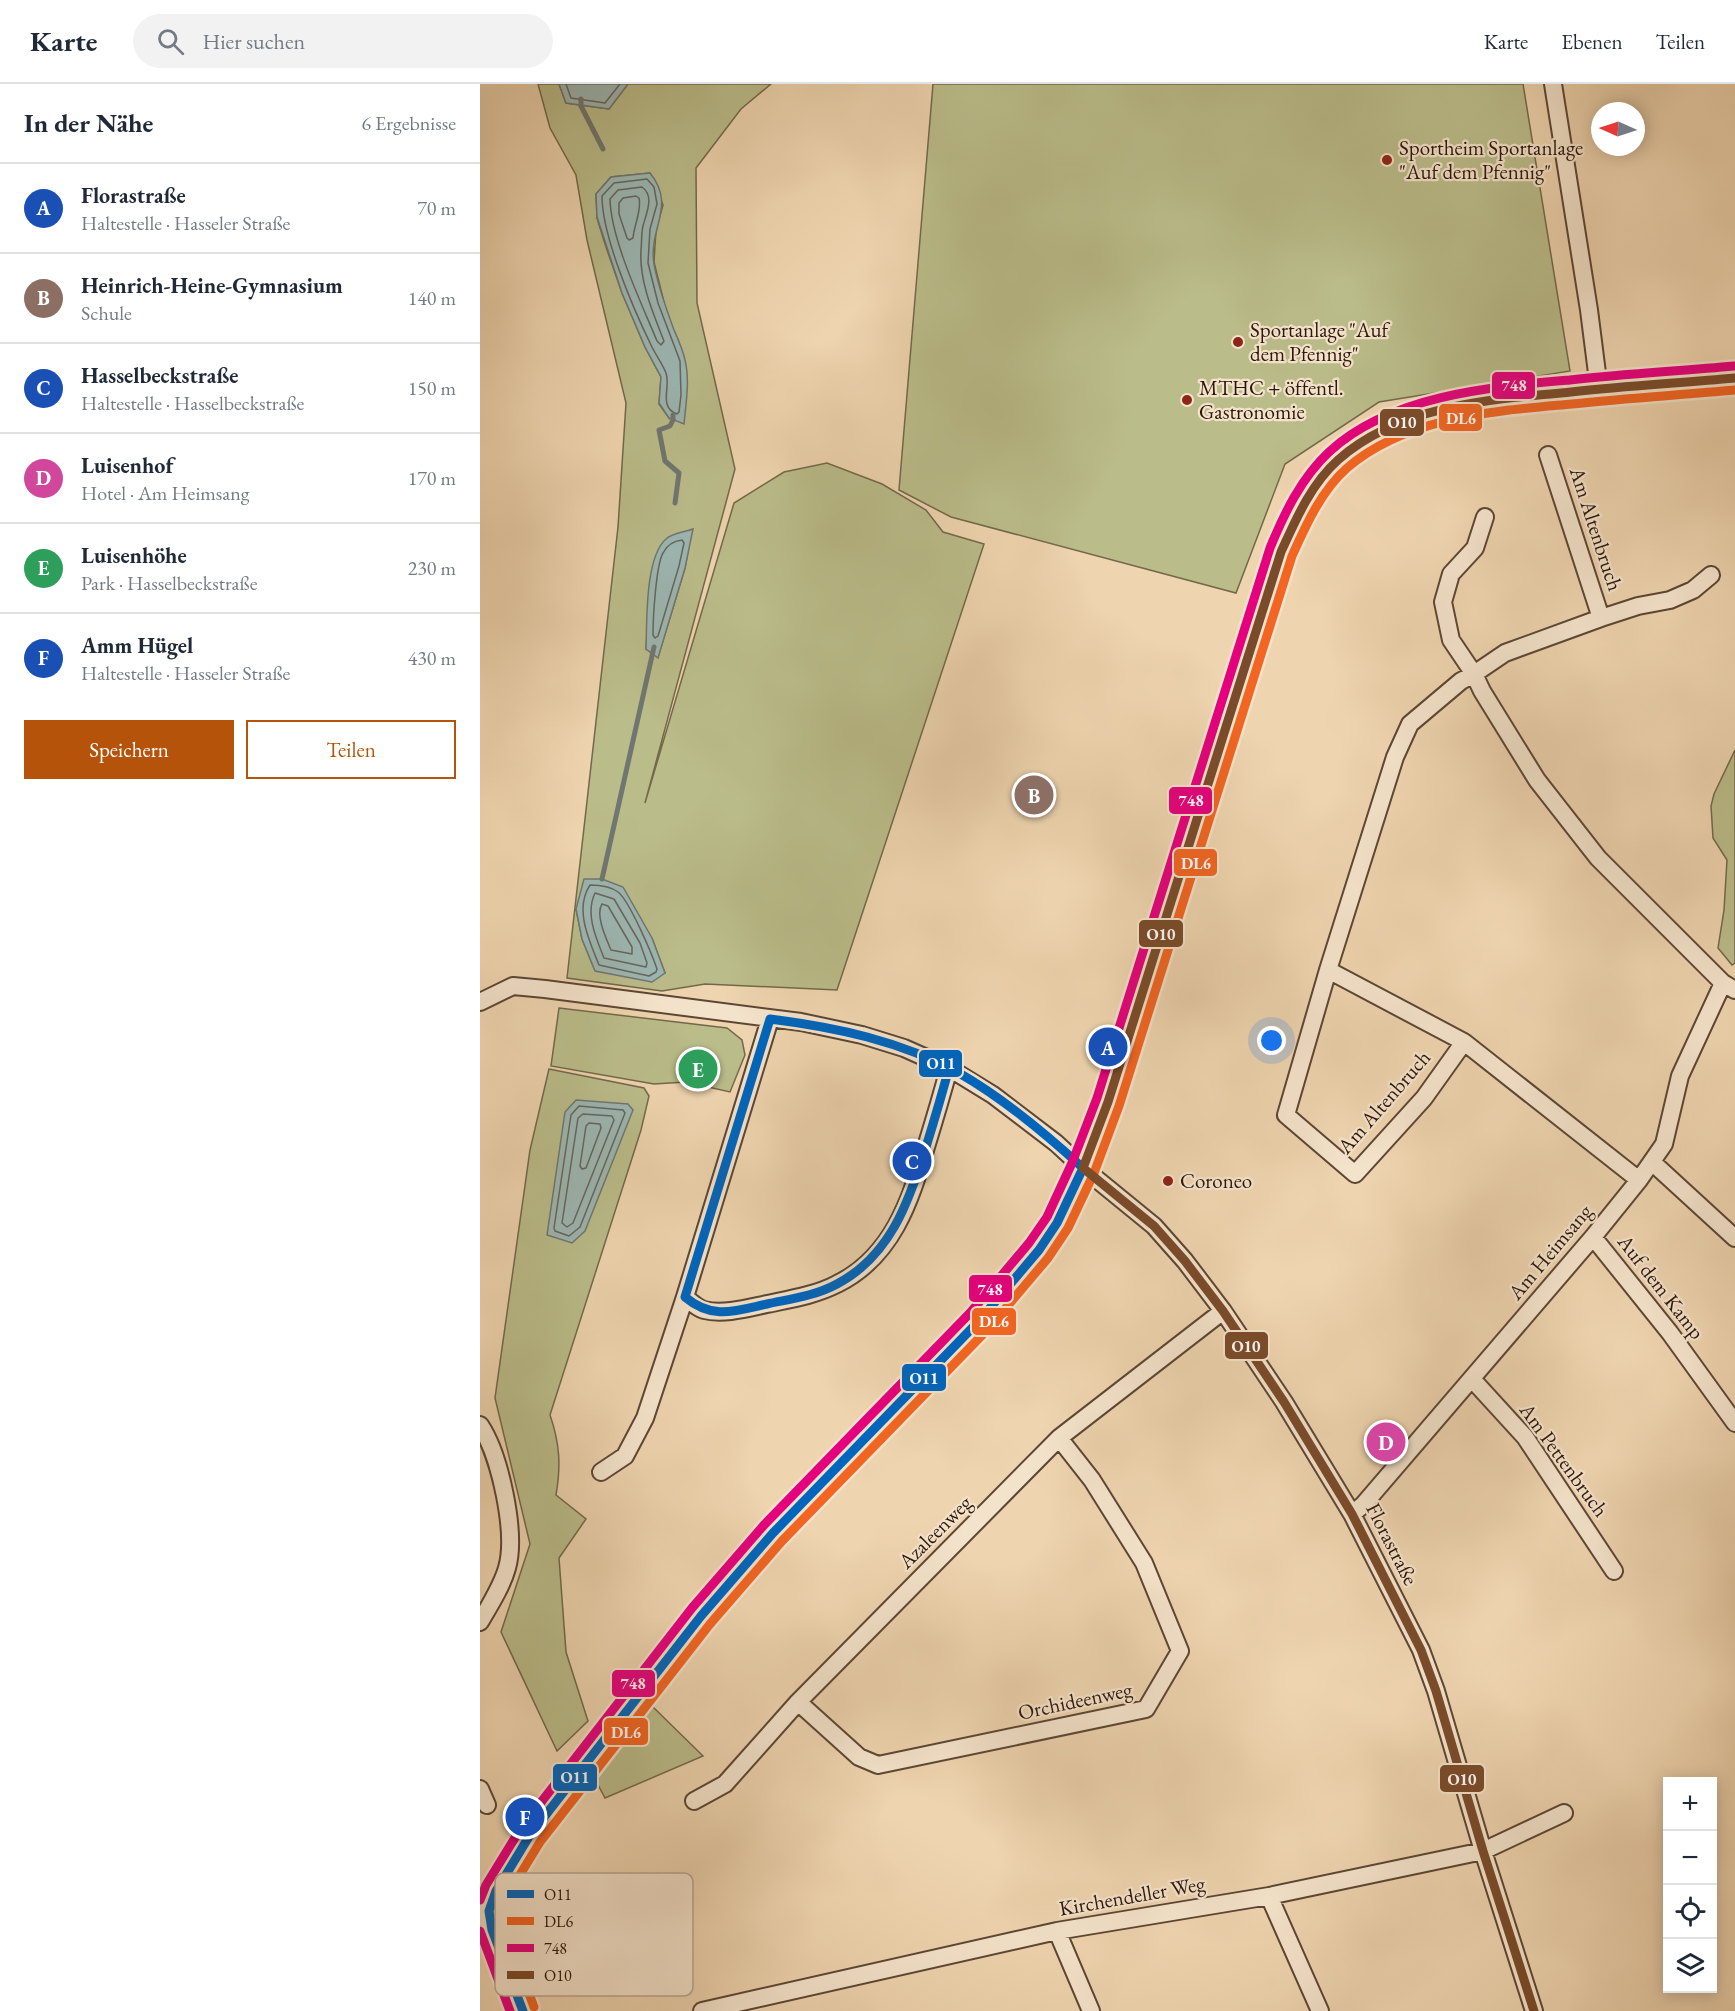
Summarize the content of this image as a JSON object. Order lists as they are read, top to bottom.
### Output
{
  "streets": {
    "street": [
      "Am Altenbruch",
      "Am Heimsang",
      "Auf dem Kamp",
      "Am Pettenbruch",
      "Azaleenweg",
      "Florastraße",
      "Orchideenweg",
      "Kirchendeller Weg"
    ]
  },
  "crossings": [
    ["Am Altenbruch", "Am Heimsang"],
    ["Am Heimsang", "Auf dem Kamp"],
    ["Am Heimsang", "Am Pettenbruch"],
    ["Am Heimsang", "Florastraße"],
    ["Azaleenweg", "Florastraße"],
    ["Azaleenweg", "Orchideenweg"],
    ["Florastraße", "Kirchendeller Weg"]
  ],
  "places": [
    "Sportheim Sportanlage \"Auf dem Pfennig\"",
    "Sportanlage \"Auf dem Pfennig\"",
    "MTHC + öffentl. Gastronomie",
    "Coroneo"
  ],
  "lines": [
    "transit line 748",
    "transit line O10",
    "transit line DL6",
    "transit line O11"
  ],
  "legend": [
    "O11",
    "DL6",
    "748",
    "O10"
  ],
  "north": "left",
  "page": {
    "header": "Karte",
    "search": "Hier suchen",
    "nav": ["Karte", "Ebenen", "Teilen"],
    "heading": ["In der Nähe", "6 Ergebnisse"],
    "list": [
      {
        "mark": "A",
        "name": "Florastraße",
        "note": "Haltestelle · Hasseler Straße",
        "value": "70 m"
      },
      {
        "mark": "B",
        "name": "Heinrich-Heine-Gymnasium",
        "note": "Schule",
        "value": "140 m"
      },
      {
        "mark": "C",
        "name": "Hasselbeckstraße",
        "note": "Haltestelle · Hasselbeckstraße",
        "value": "150 m"
      },
      {
        "mark": "D",
        "name": "Luisenhof",
        "note": "Hotel · Am Heimsang",
        "value": "170 m"
      },
      {
        "mark": "E",
        "name": "Luisenhöhe",
        "note": "Park · Hasselbeckstraße",
        "value": "230 m"
      },
      {
        "mark": "F",
        "name": "Amm Hügel",
        "note": "Haltestelle · Hasseler Straße",
        "value": "430 m"
      }
    ],
    "buttons": ["Speichern", "Teilen"],
    "pins": [
      "B",
      "A",
      "E",
      "C",
      "D",
      "F"
    ],
    "map_buttons": ["+", "−"]
  }
}
